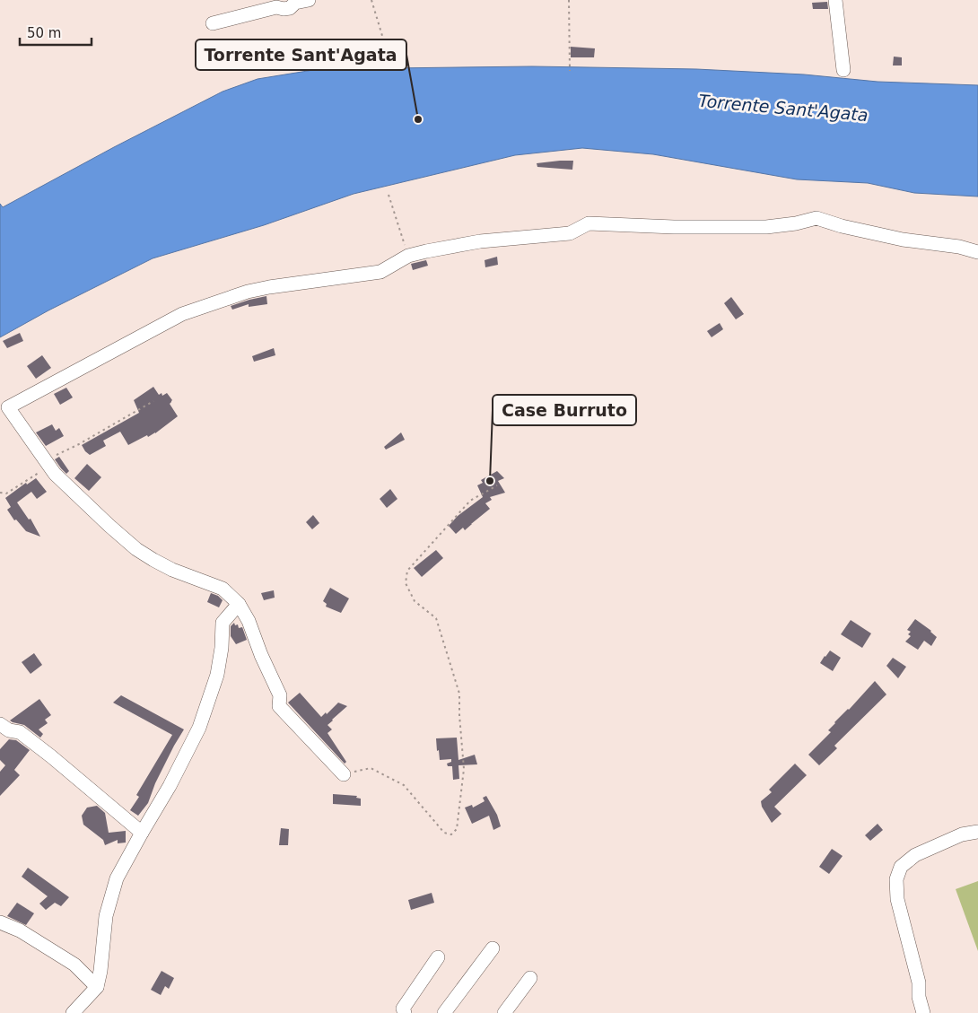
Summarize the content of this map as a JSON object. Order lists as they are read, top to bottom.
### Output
{
  "water": ["Torrente Sant'Agata"],
  "places": ["Torrente Sant'Agata", "Case Burruto"],
  "scale_bar": "50 m"
}
